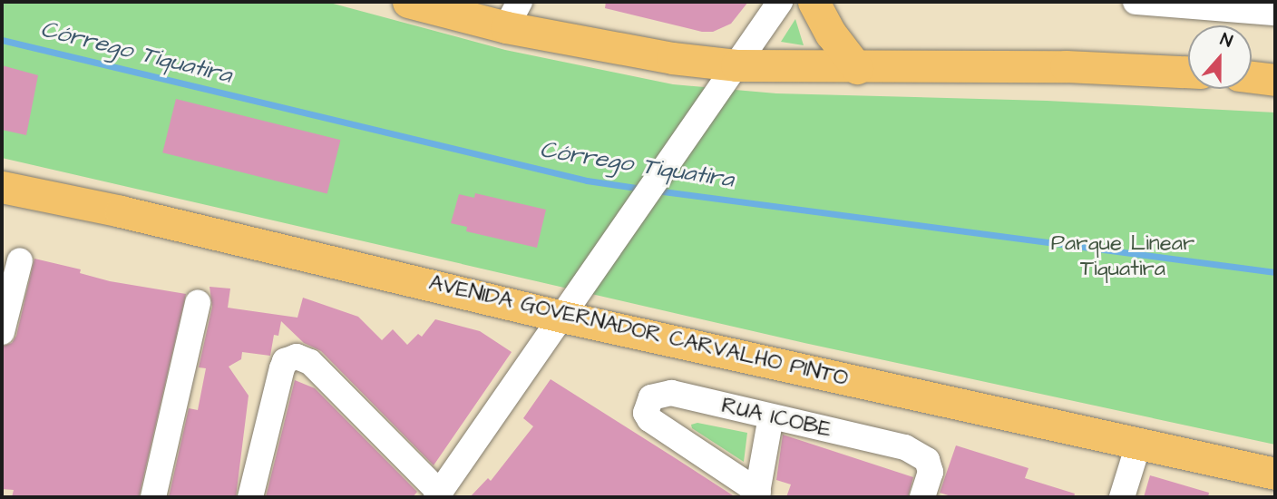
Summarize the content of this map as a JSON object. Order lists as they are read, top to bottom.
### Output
{
  "streets": {
    "main road": ["AVENIDA GOVERNADOR CARVALHO PINTO"],
    "street": ["RUA ICOBE"]
  },
  "water": ["Córrego Tiquatira"],
  "parks": ["Parque Linear Tiquatira"],
  "north": "top"
}
